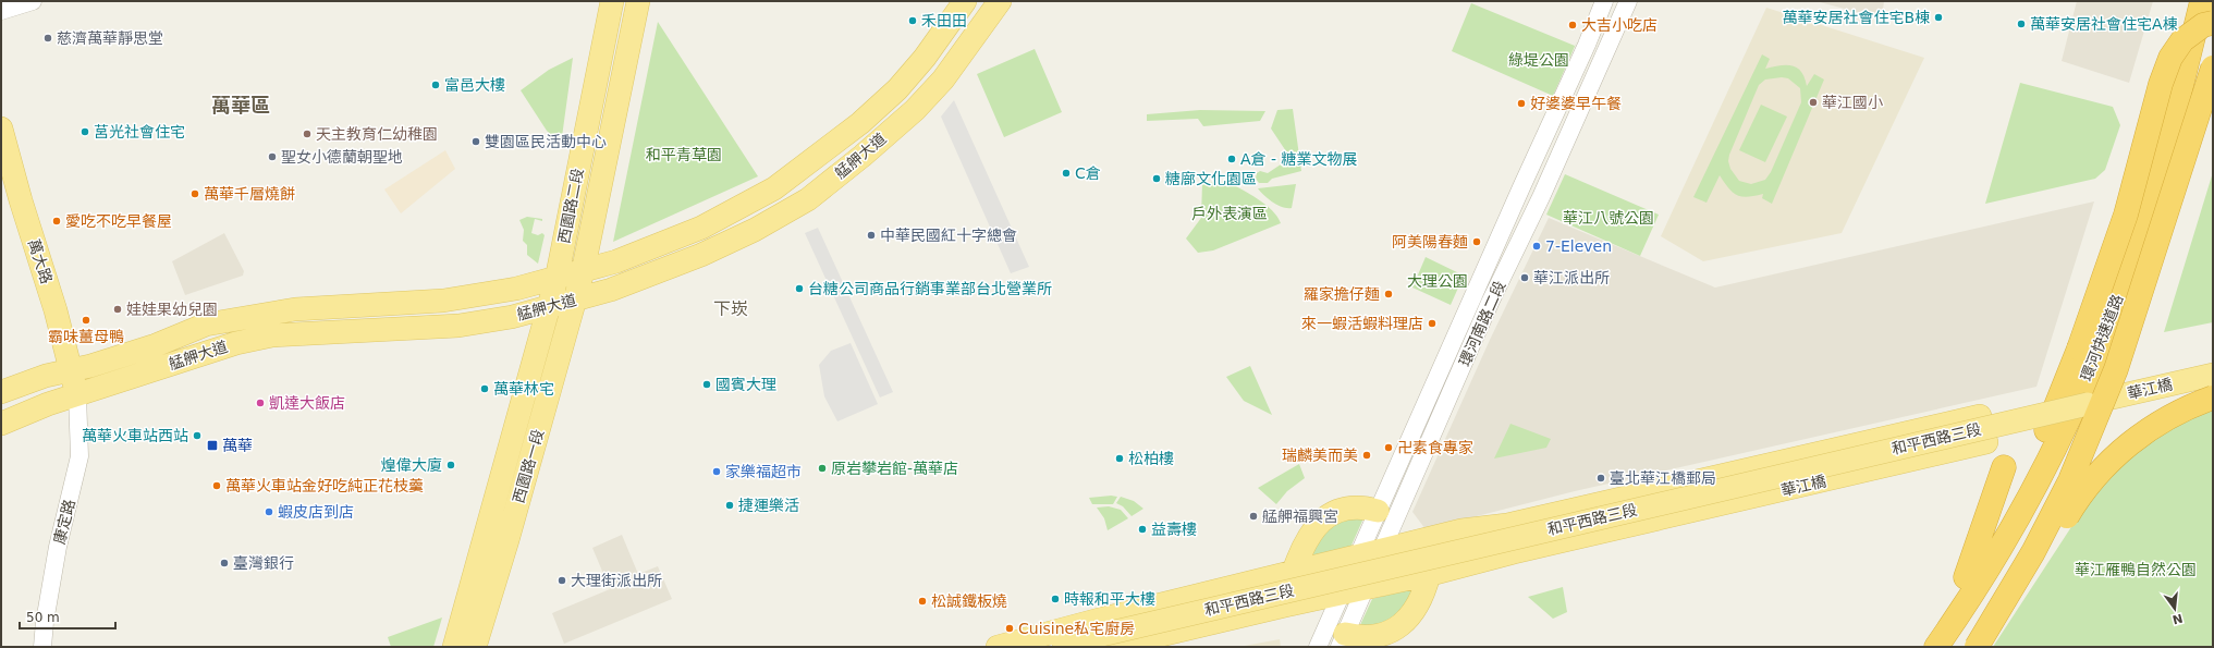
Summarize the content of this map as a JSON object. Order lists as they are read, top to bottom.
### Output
{
  "streets": {
    "highway": ["環河快速道路"],
    "main road": [
      "艋舺大道",
      "西園路二段",
      "萬大路",
      "華江橋",
      "和平西路三段",
      "西園路一段"
    ],
    "street": ["環河南路二段", "康定路"]
  },
  "crossings": [
    ["艋舺大道", "西園路二段"],
    ["艋舺大道", "萬大路"],
    ["艋舺大道", "西園路一段"],
    ["艋舺大道", "康定路"],
    ["西園路二段", "西園路一段"],
    ["萬大路", "康定路"],
    ["環河南路二段", "和平西路三段"],
    ["華江橋", "和平西路三段"]
  ],
  "districts": ["萬華區", "下崁"],
  "parks": [
    "綠堤公園",
    "和平青草園",
    "戶外表演區",
    "華江八號公園",
    "大理公園",
    "華江雁鴨自然公園"
  ],
  "places": {
    "other": [
      "萬華安居社會住宅B棟",
      "禾田田",
      "萬華安居社會住宅A棟",
      "大吉小吃店",
      "慈濟萬華靜思堂",
      "富邑大樓",
      "華江國小",
      "好婆婆早午餐",
      "莒光社會住宅",
      "天主教育仁幼稚園",
      "雙園區民活動中心",
      "聖女小德蘭朝聖地",
      "A倉 - 糖業文物展",
      "C倉",
      "糖廍文化園區",
      "萬華千層燒餅",
      "愛吃不吃早餐屋",
      "中華民國紅十字總會",
      "阿美陽春麵",
      "7-Eleven",
      "華江派出所",
      "台糖公司商品行銷事業部台北營業所",
      "羅家擔仔麵",
      "娃娃果幼兒園",
      "霸味薑母鴨",
      "來一蝦活蝦料理店",
      "國賓大理",
      "萬華林宅",
      "凱達大飯店",
      "萬華火車站西站",
      "卍素食專家",
      "瑞麟美而美",
      "松柏樓",
      "煌偉大廈",
      "原岩攀岩館-萬華店",
      "家樂福超市",
      "臺北華江橋郵局",
      "萬華火車站金好吃純正花枝羹",
      "捷運樂活",
      "蝦皮店到店",
      "艋舺福興宮",
      "益壽樓",
      "臺灣銀行",
      "大理街派出所",
      "時報和平大樓",
      "松誠鐵板燒",
      "Cuisine私宅廚房"
    ],
    "transit": ["萬華"]
  },
  "scale_bar": "50 m",
  "north": "bottom"
}
